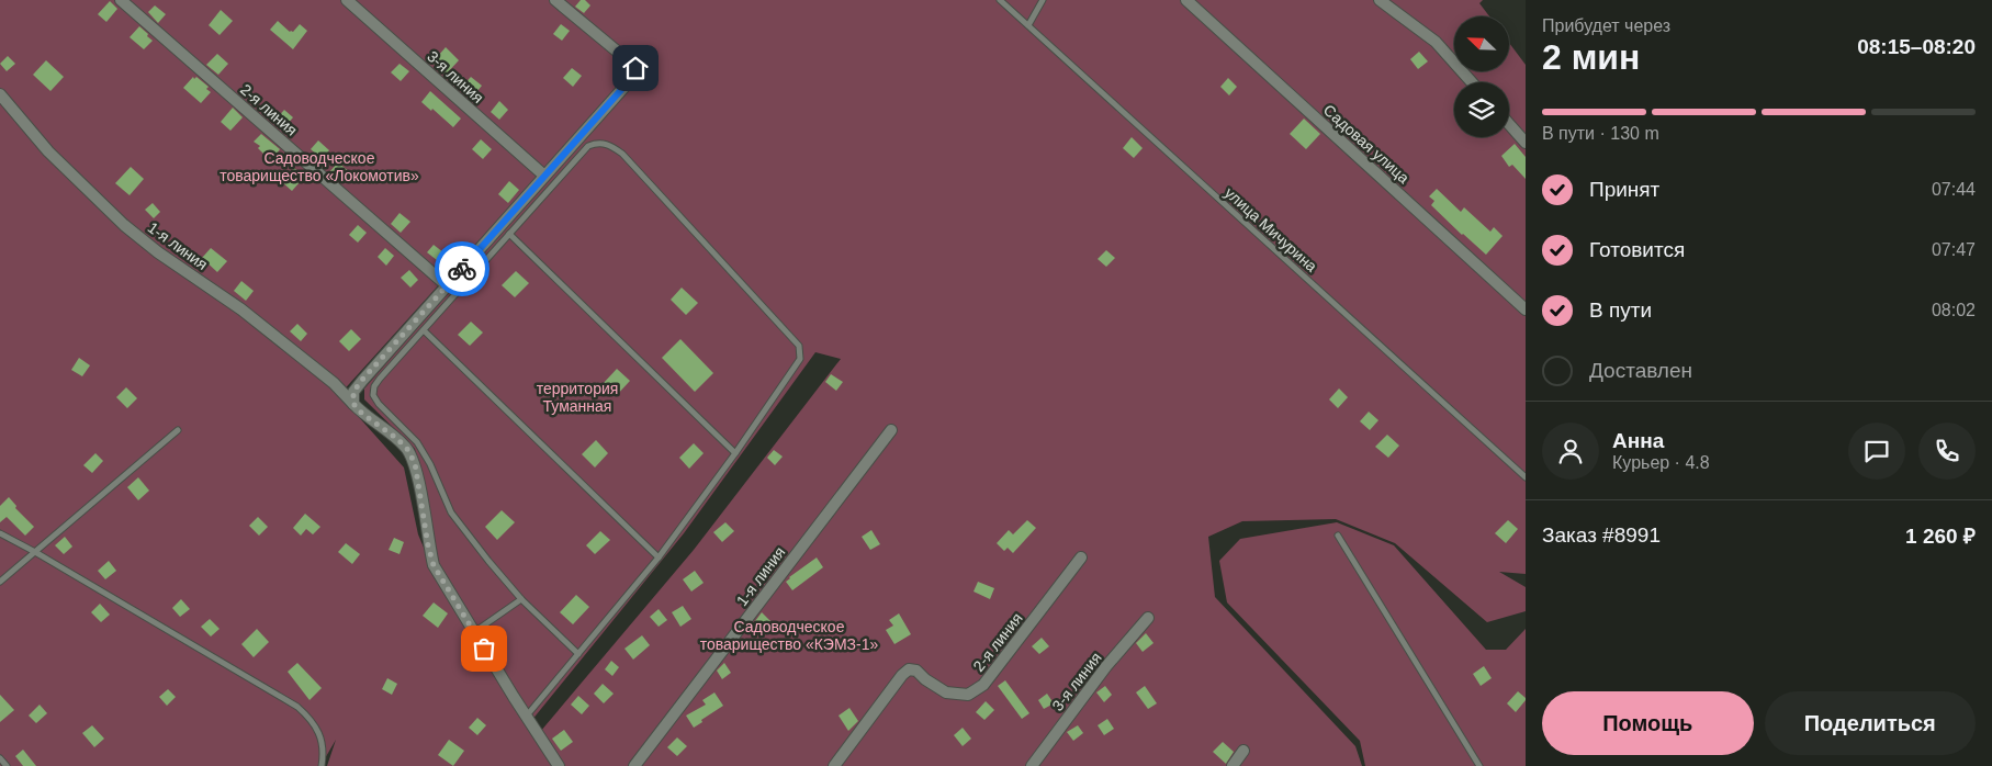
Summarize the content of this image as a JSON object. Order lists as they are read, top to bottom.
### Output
{
  "streets": {
    "street": [
      "3-я линия",
      "2-я линия",
      "Садовая улица",
      "1-я линия"
    ],
    "lane": ["улица Мичурина"]
  },
  "parks": ["Садоводческое товарищество «Локомотив»", "территория Туманная", "Садоводческое товарищество «КЭМЗ-1»"],
  "north": "top left",
  "page": {
    "heading": ["2 мин", "Прибудет через", "08:15–08:20"],
    "panel": [
      "Анна",
      "Курьер · 4.8",
      "Заказ #8991",
      "1 260 ₽"
    ],
    "bar": "В пути · 130 m",
    "list": [
      ["Принят", "07:44"],
      ["Готовится", "07:47"],
      ["В пути", "08:02"],
      "Доставлен"
    ],
    "buttons": ["Помощь", "Поделиться"]
  }
}
